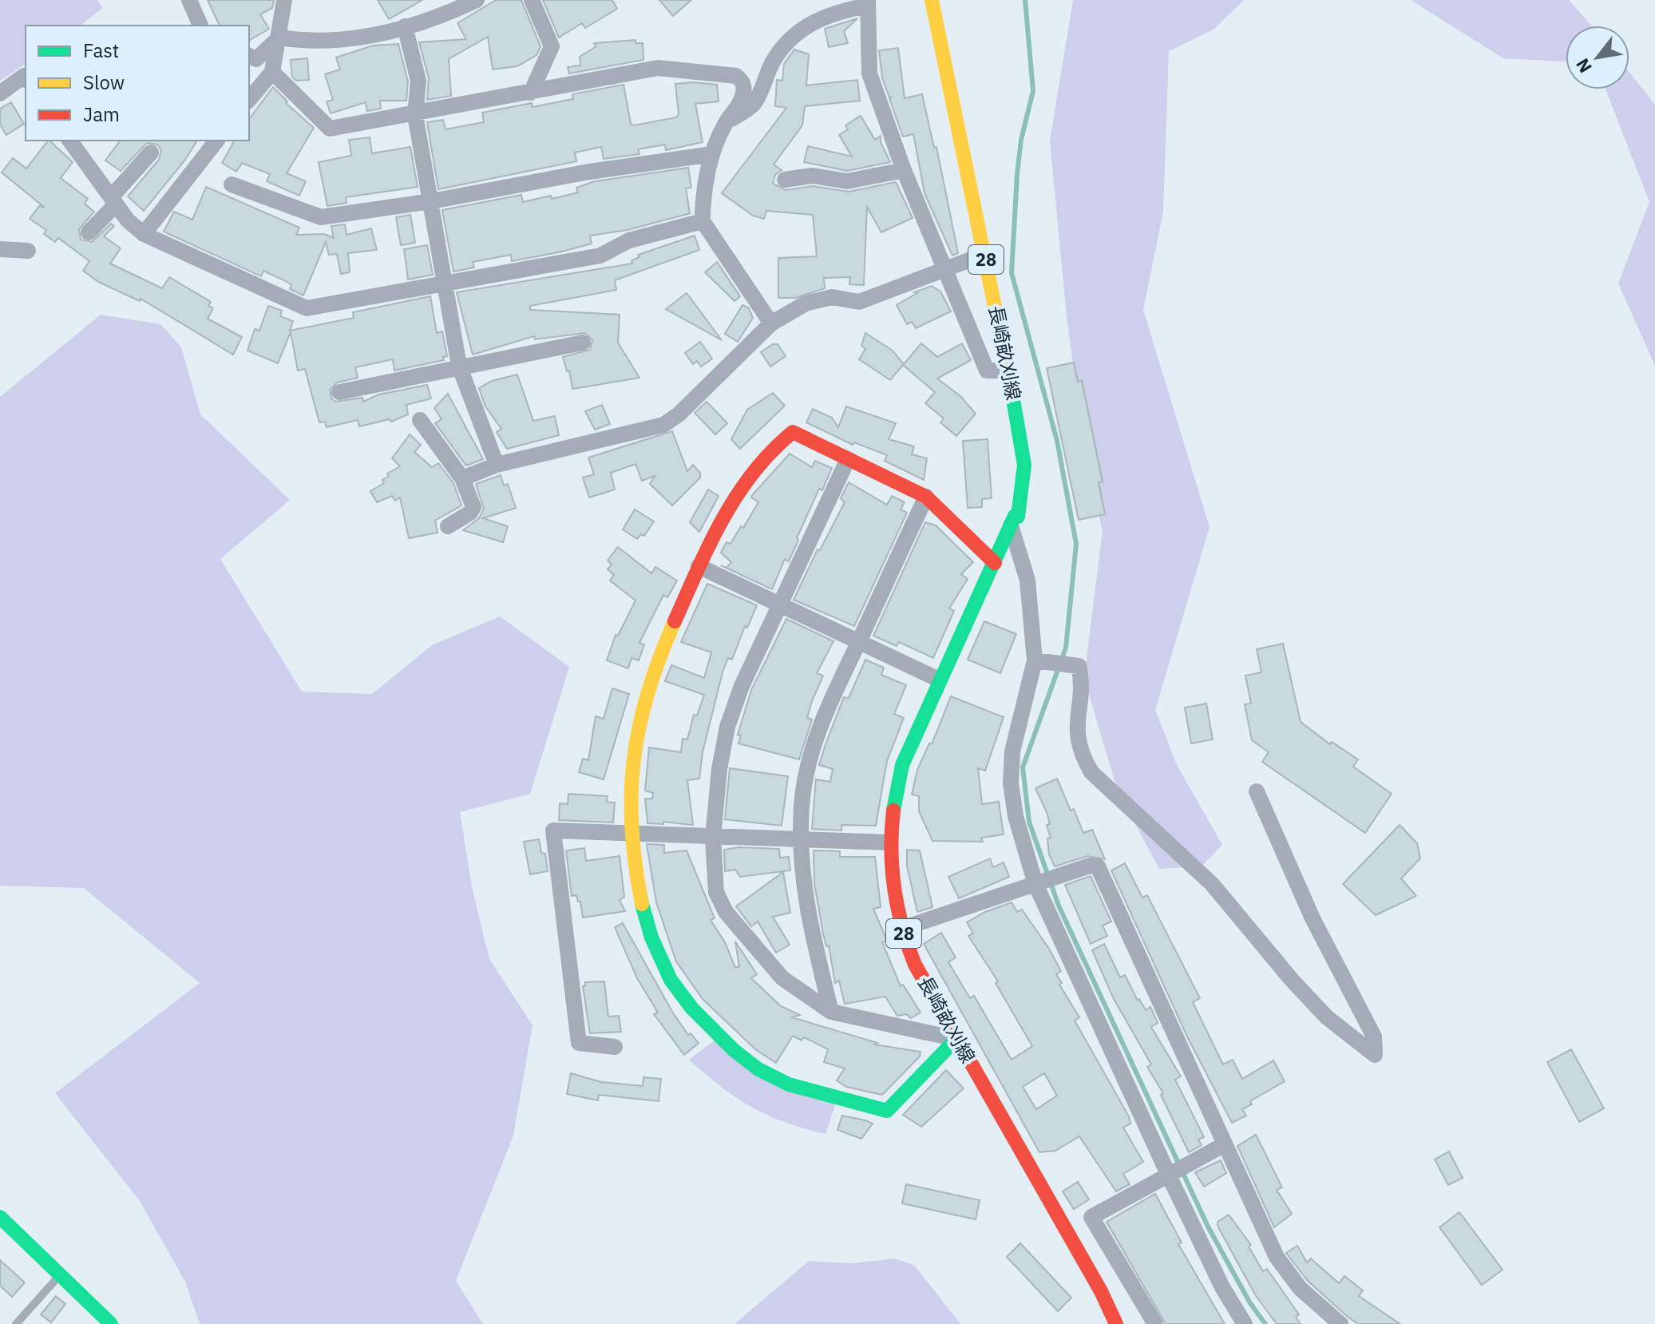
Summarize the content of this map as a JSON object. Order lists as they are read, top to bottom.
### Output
{
  "streets": {
    "main road": ["28", "長崎畝刈線"]
  },
  "legend": ["Fast", "Slow", "Jam"],
  "north": "bottom left"
}
